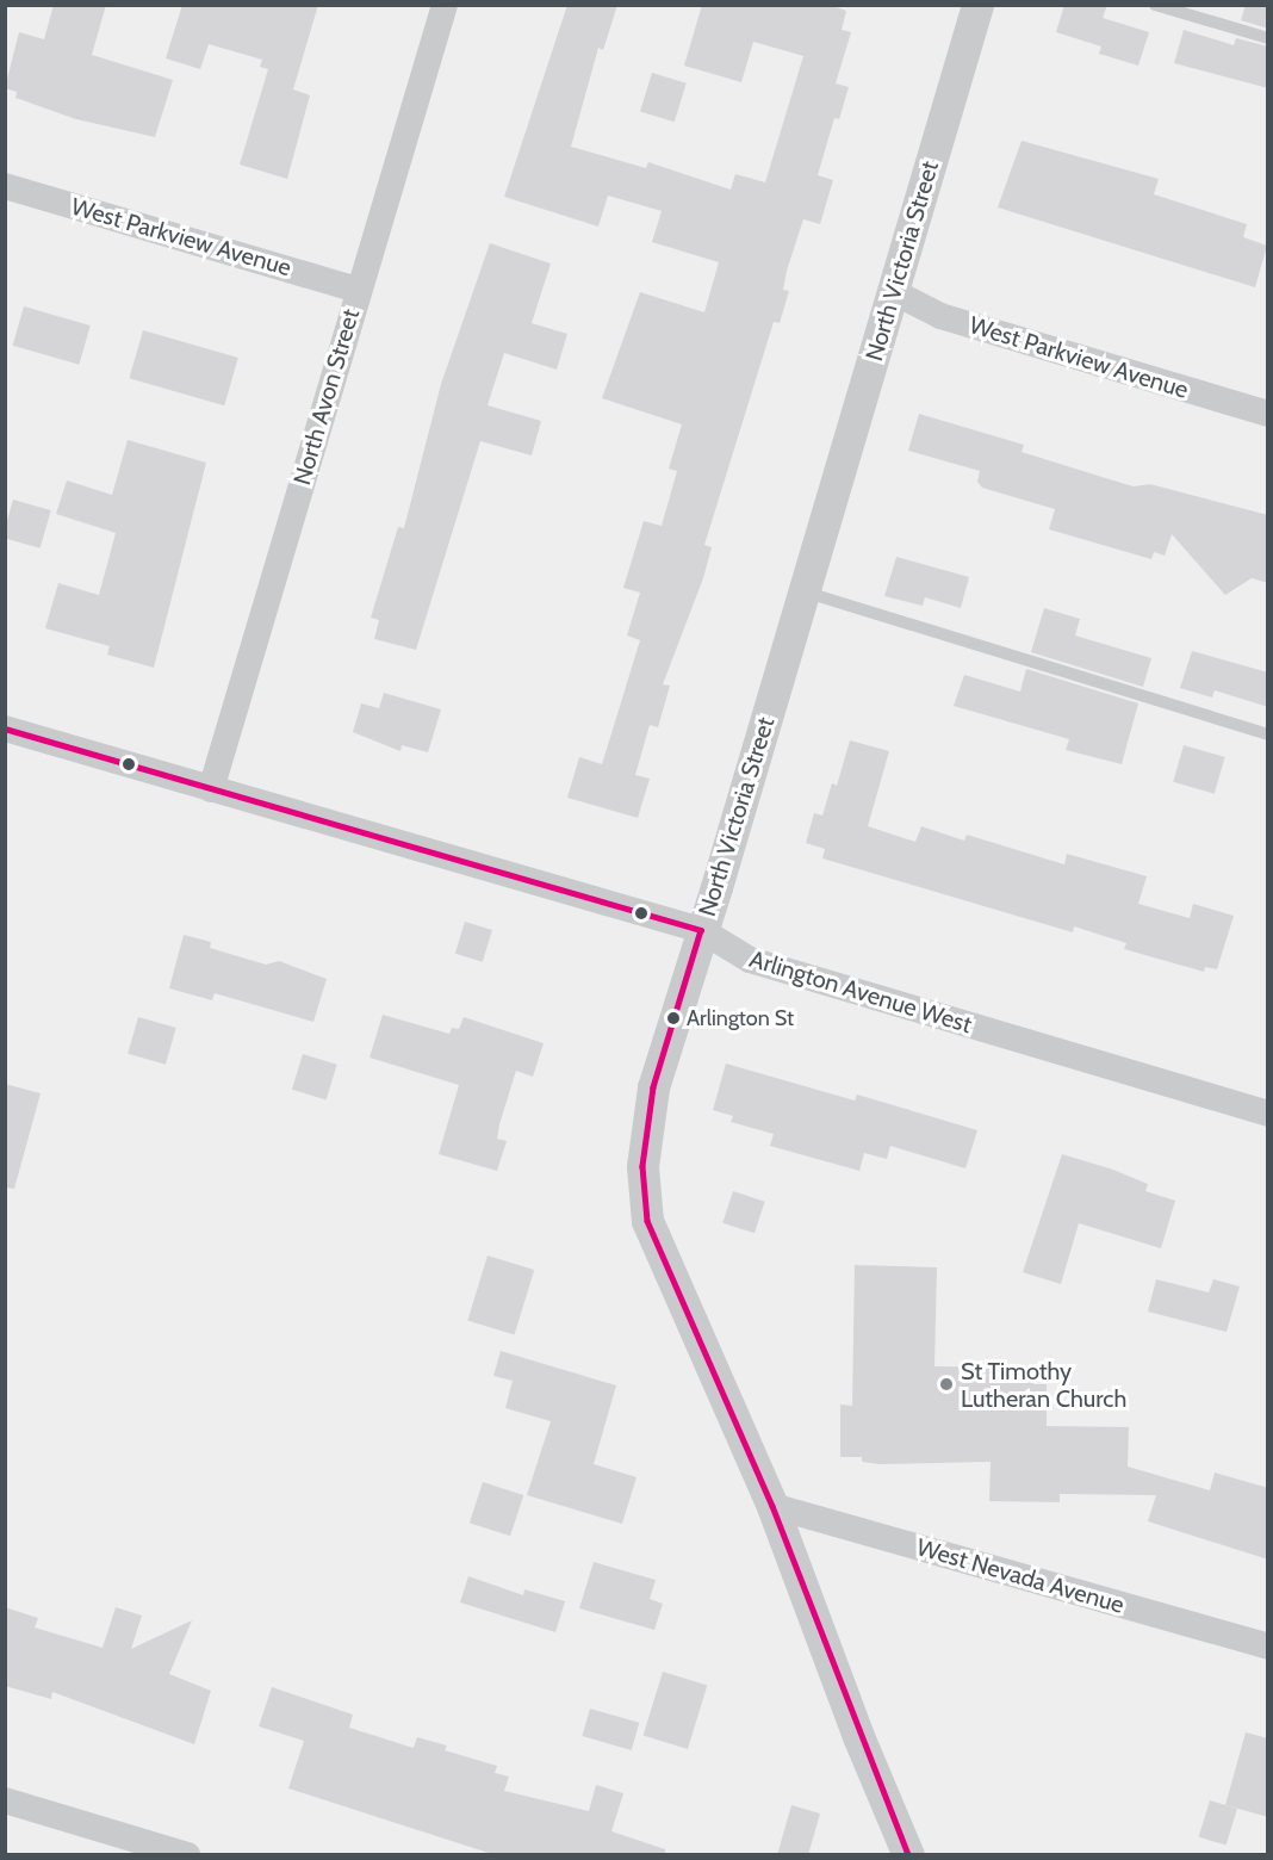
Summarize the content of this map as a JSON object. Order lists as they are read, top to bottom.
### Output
{
  "streets": {
    "street": [
      "West Parkview Avenue",
      "North Victoria Street",
      "North Avon Street",
      "Arlington Avenue West",
      "West Nevada Avenue"
    ]
  },
  "crossings": [
    ["West Parkview Avenue", "North Victoria Street"],
    ["West Parkview Avenue", "North Avon Street"],
    ["North Victoria Street", "Arlington Avenue West"],
    ["North Victoria Street", "West Nevada Avenue"],
    ["North Avon Street", "Arlington Avenue West"]
  ],
  "places": ["Arlington St", "St Timothy Lutheran Church"]
}
